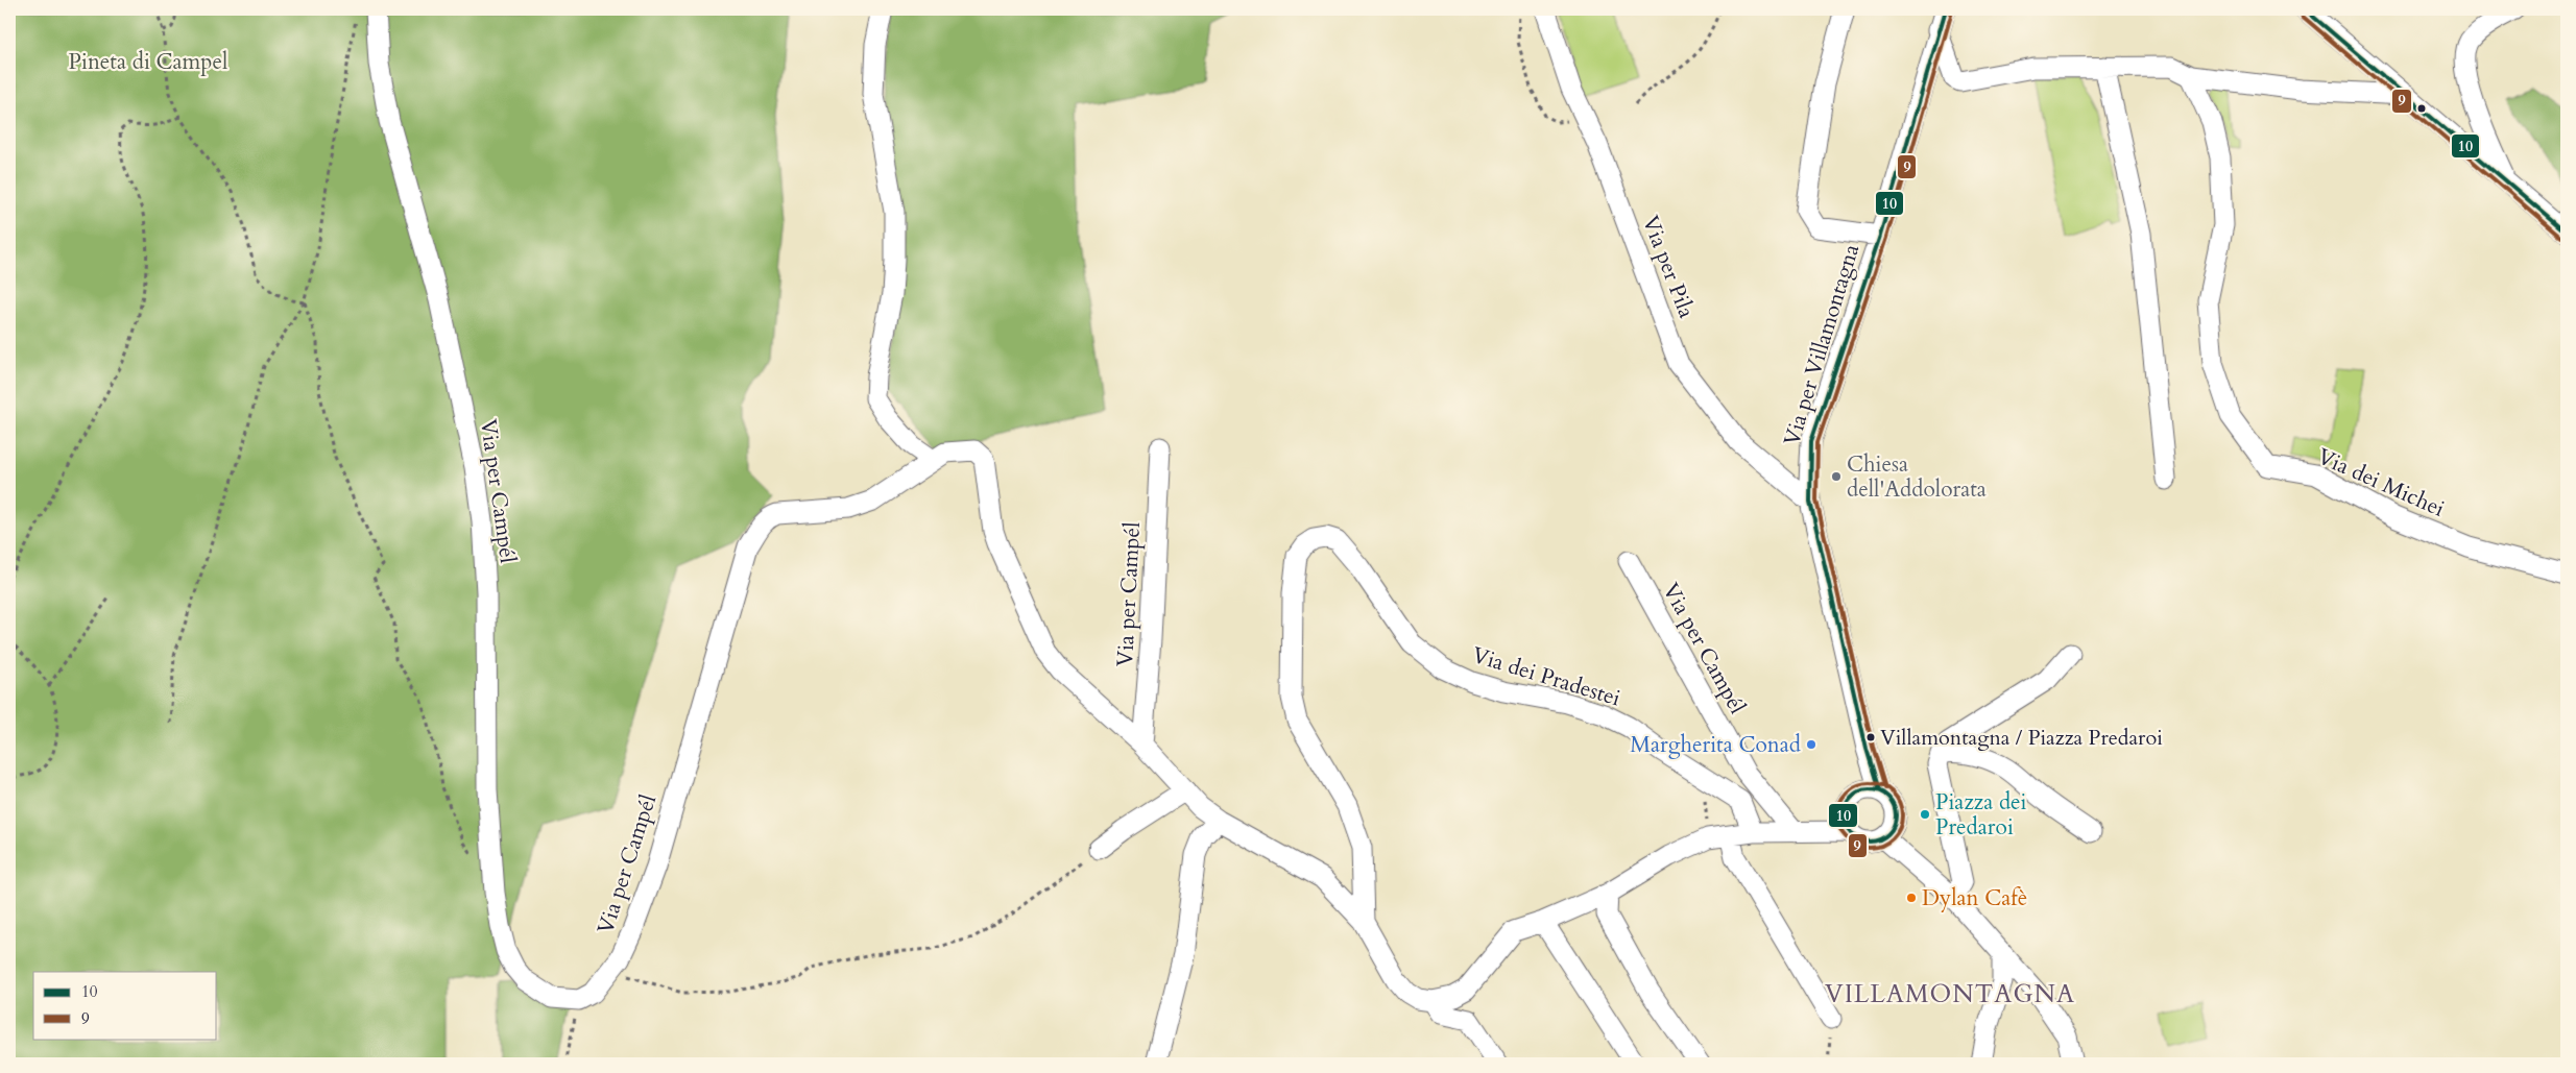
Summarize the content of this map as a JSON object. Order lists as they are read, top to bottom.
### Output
{
  "streets": {
    "street": [
      "Via per Pila",
      "Via per Villamontagna",
      "Via dei Michei",
      "Via per Campél",
      "Via dei Pradestei"
    ]
  },
  "crossings": [
    ["Via per Pila", "Via per Villamontagna"],
    ["Via per Campél", "Via dei Pradestei"]
  ],
  "districts": ["VILLAMONTAGNA"],
  "parks": ["Pineta di Campel"],
  "places": [
    "Chiesa dell'Addolorata",
    "Villamontagna / Piazza Predaroi",
    "Margherita Conad",
    "Piazza dei Predaroi",
    "Dylan Cafè"
  ],
  "lines": ["transit line 10", "transit line 9"],
  "legend": ["10", "9"]
}
